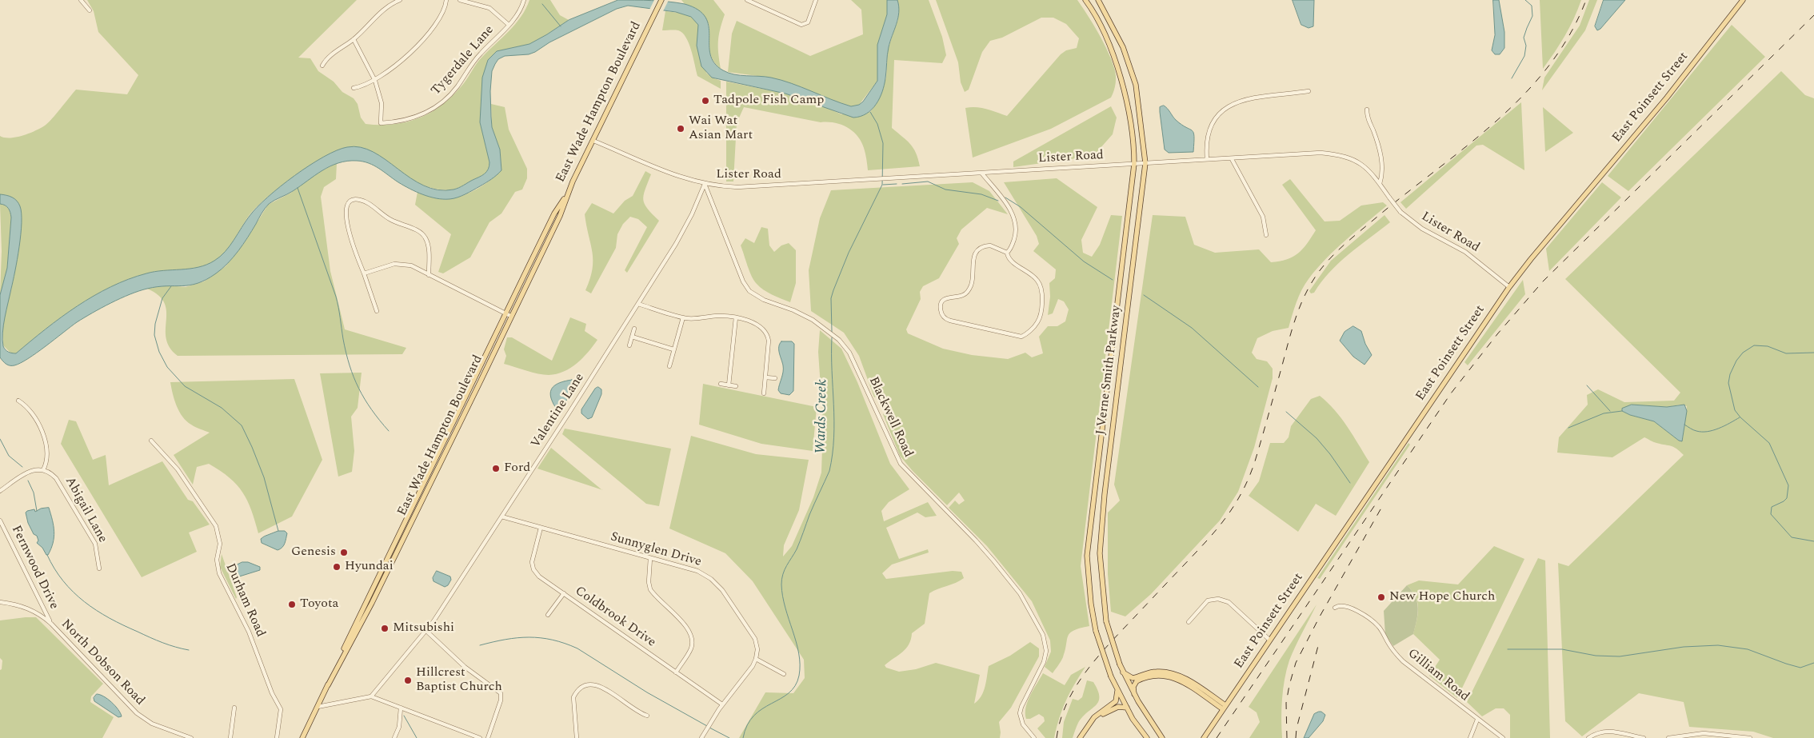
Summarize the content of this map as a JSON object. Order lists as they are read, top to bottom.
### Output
{
  "streets": {
    "main road": ["East Poinsett Street", "East Wade Hampton Boulevard", "J Verne Smith Parkway"],
    "street": [
      "Tygerdale Lane",
      "Lister Road",
      "Valentine Lane",
      "Blackwell Road",
      "Abigail Lane",
      "Sunnyglen Drive",
      "Fernwood Drive",
      "Durham Road",
      "Coldbrook Drive",
      "North Dobson Road",
      "Gilliam Road"
    ]
  },
  "crossings": [
    ["East Poinsett Street", "Lister Road"],
    ["East Wade Hampton Boulevard", "Lister Road"],
    ["Lister Road", "J Verne Smith Parkway"],
    ["Lister Road", "Valentine Lane"],
    ["Lister Road", "Blackwell Road"],
    ["Valentine Lane", "Blackwell Road"],
    ["Valentine Lane", "Sunnyglen Drive"],
    ["Sunnyglen Drive", "Coldbrook Drive"],
    ["Fernwood Drive", "North Dobson Road"]
  ],
  "water": ["Wards Creek"],
  "places": [
    "Tadpole Fish Camp",
    "Wai Wat Asian Mart",
    "Ford",
    "Genesis",
    "Hyundai",
    "New Hope Church",
    "Toyota",
    "Mitsubishi",
    "Hillcrest Baptist Church"
  ]
}
